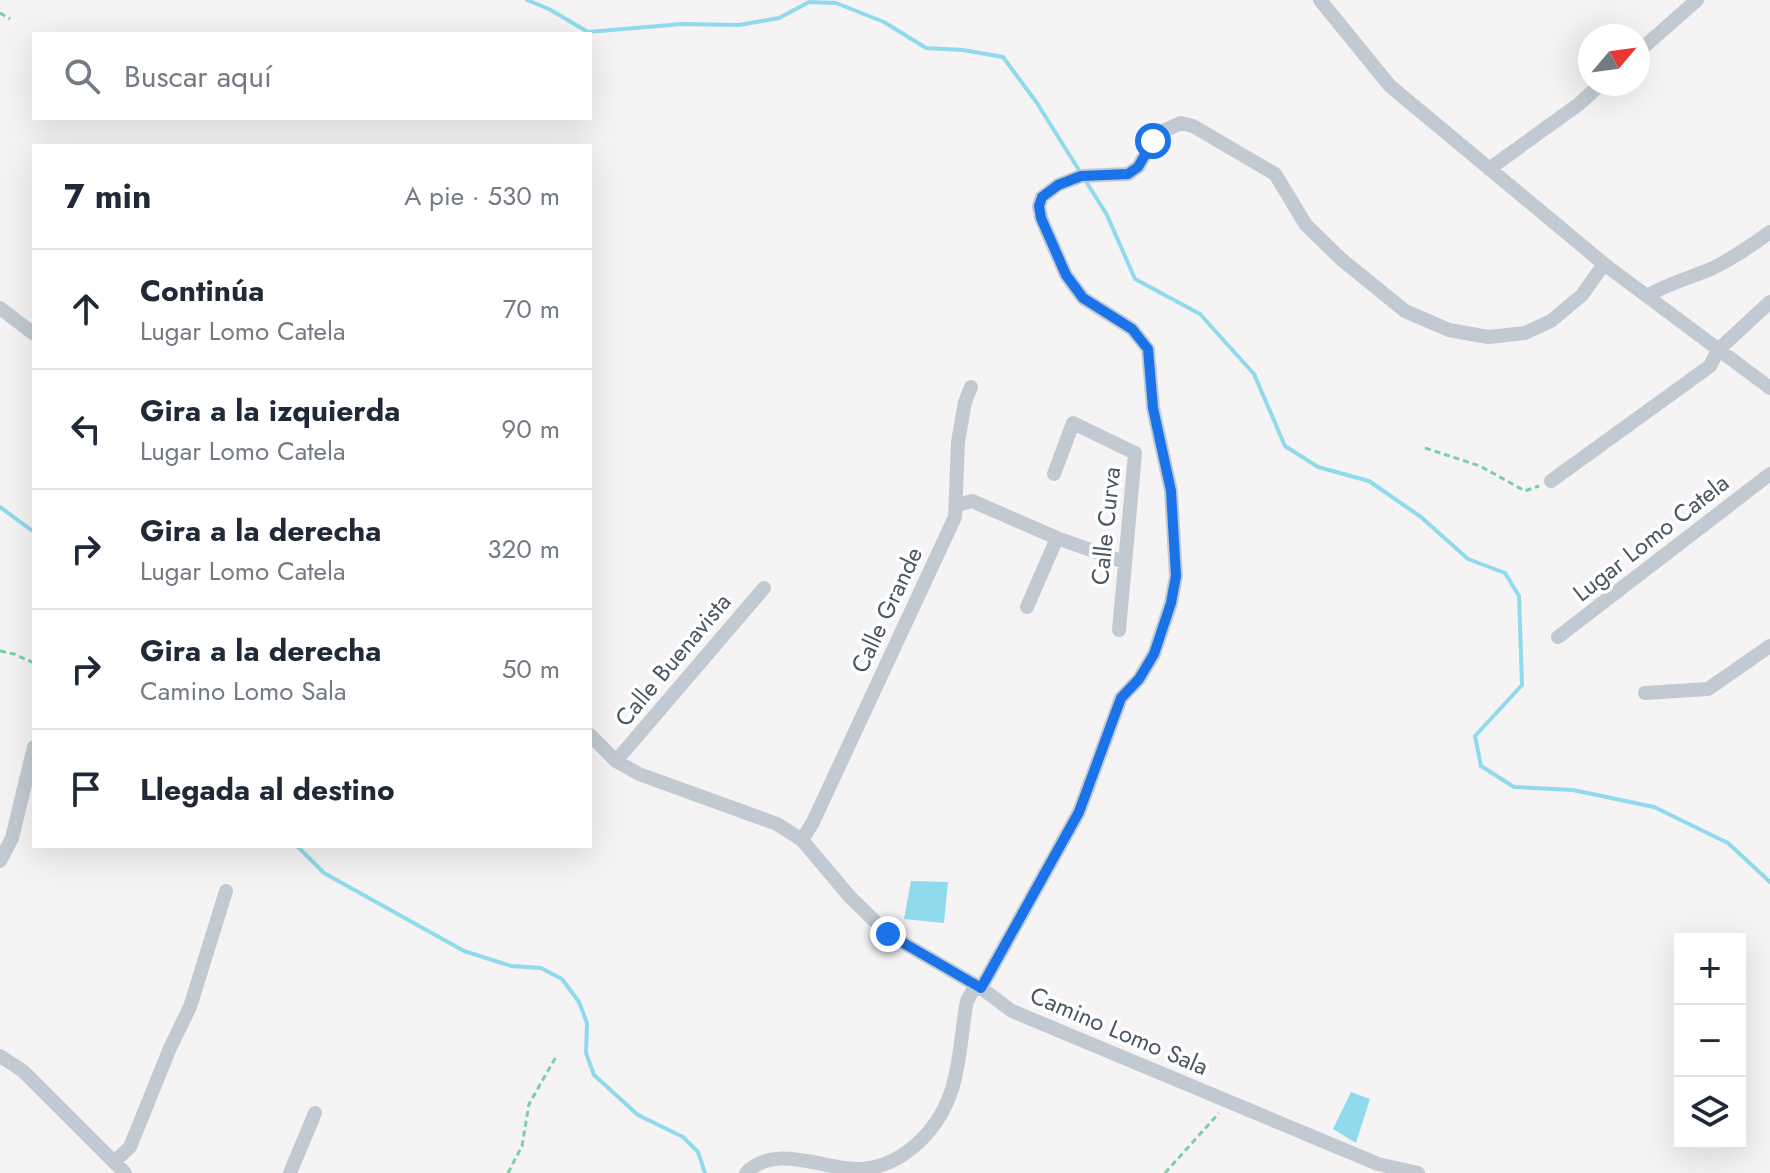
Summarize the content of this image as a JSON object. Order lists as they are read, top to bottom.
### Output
{
  "streets": {
    "street": [
      "Calle Curva",
      "Lugar Lomo Catela",
      "Calle Grande",
      "Calle Buenavista",
      "Camino Lomo Sala"
    ]
  },
  "crossings": [
    ["Calle Grande", "Camino Lomo Sala"],
    ["Calle Buenavista", "Camino Lomo Sala"]
  ],
  "north": "top right",
  "page": {
    "search": "Buscar aquí",
    "heading": ["7 min", "A pie · 530 m"],
    "list": [
      ["Continúa", "Lugar Lomo Catela", "70 m"],
      ["Gira a la izquierda", "Lugar Lomo Catela", "90 m"],
      ["Gira a la derecha", "Lugar Lomo Catela", "320 m"],
      ["Gira a la derecha", "Camino Lomo Sala", "50 m"],
      "Llegada al destino"
    ],
    "map_buttons": ["+", "−"]
  }
}
